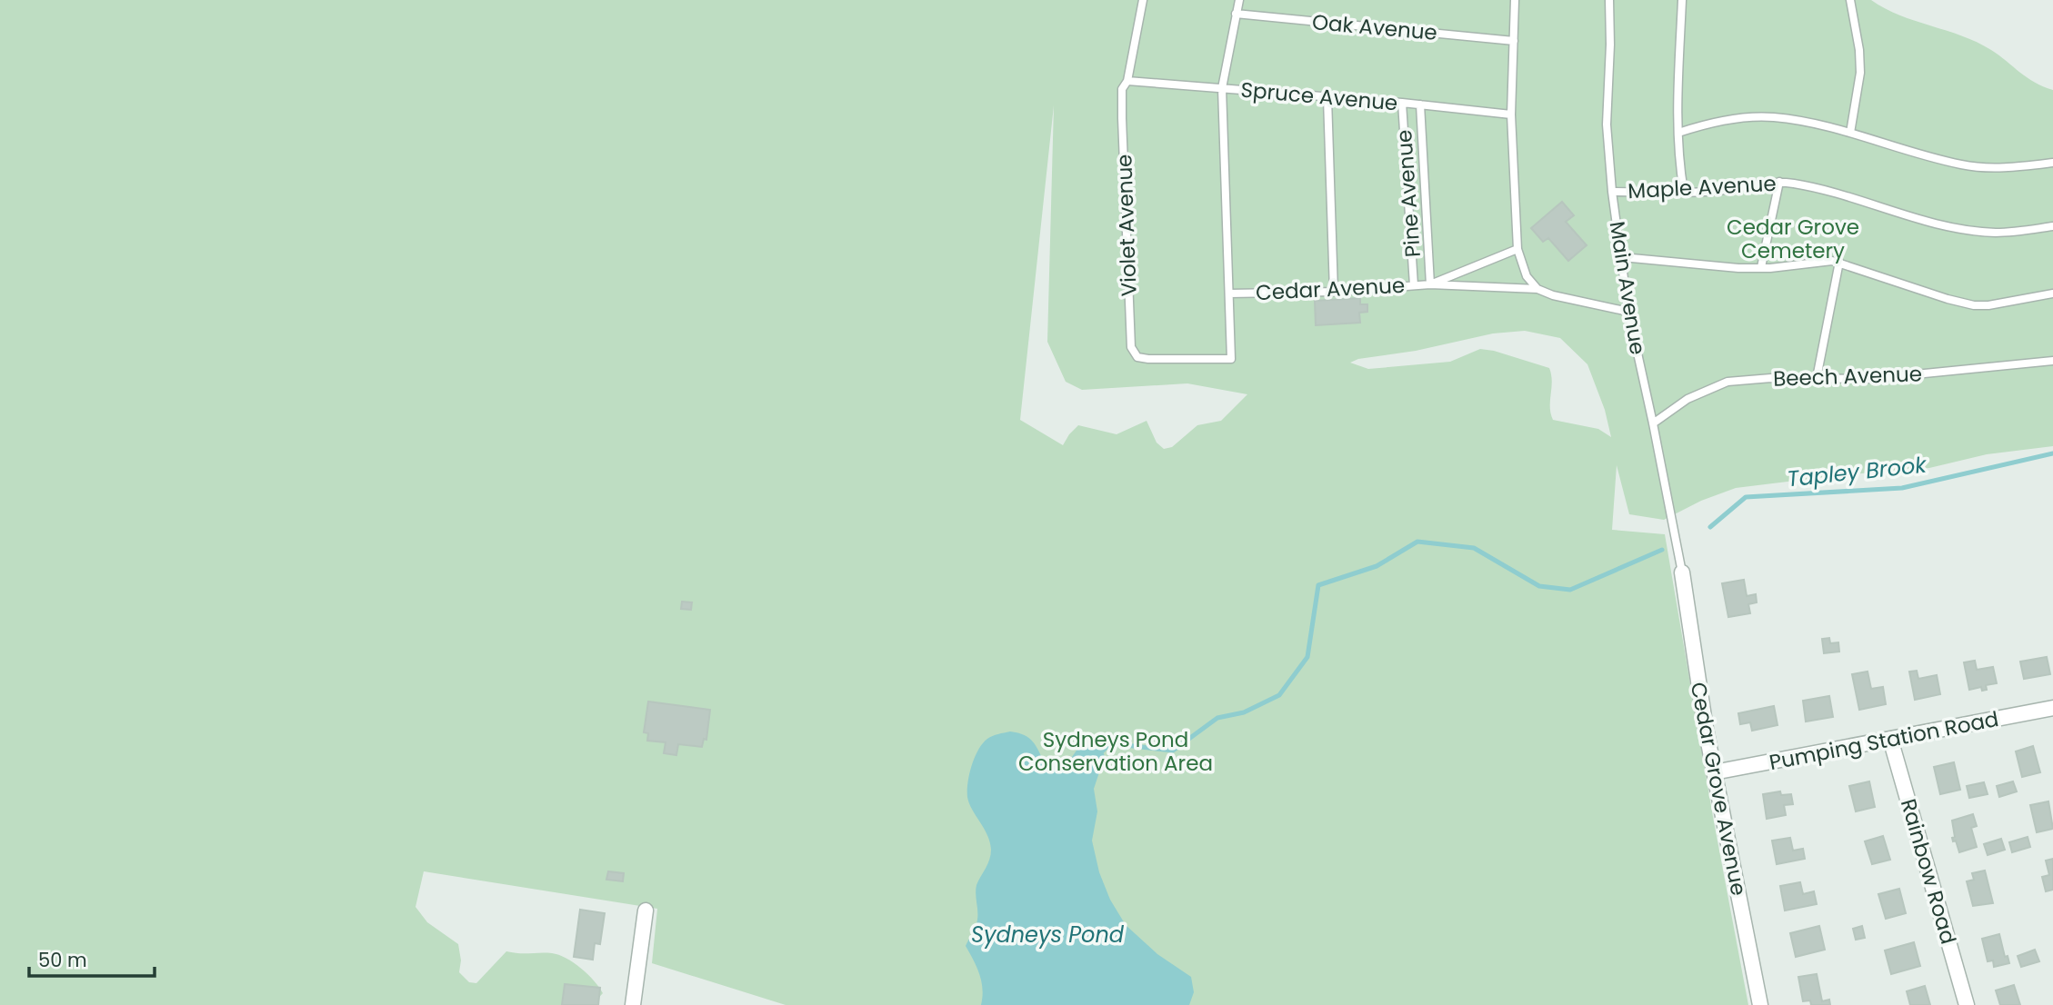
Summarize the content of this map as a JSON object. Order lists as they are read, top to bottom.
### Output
{
  "streets": {
    "street": ["Pumping Station Road", "Cedar Grove Avenue", "Rainbow Road"],
    "lane": [
      "Oak Avenue",
      "Spruce Avenue",
      "Maple Avenue",
      "Pine Avenue",
      "Violet Avenue",
      "Main Avenue",
      "Cedar Avenue",
      "Beech Avenue"
    ]
  },
  "crossings": [
    ["Spruce Avenue", "Pine Avenue"],
    ["Spruce Avenue", "Violet Avenue"],
    ["Maple Avenue", "Main Avenue"],
    ["Pine Avenue", "Cedar Avenue"],
    ["Violet Avenue", "Cedar Avenue"],
    ["Main Avenue", "Cedar Avenue"],
    ["Main Avenue", "Beech Avenue"],
    ["Main Avenue", "Cedar Grove Avenue"],
    ["Pumping Station Road", "Cedar Grove Avenue"],
    ["Pumping Station Road", "Rainbow Road"]
  ],
  "water": ["Tapley Brook", "Sydneys Pond"],
  "parks": ["Cedar Grove Cemetery", "Sydneys Pond Conservation Area"],
  "scale_bar": "50 m"
}
